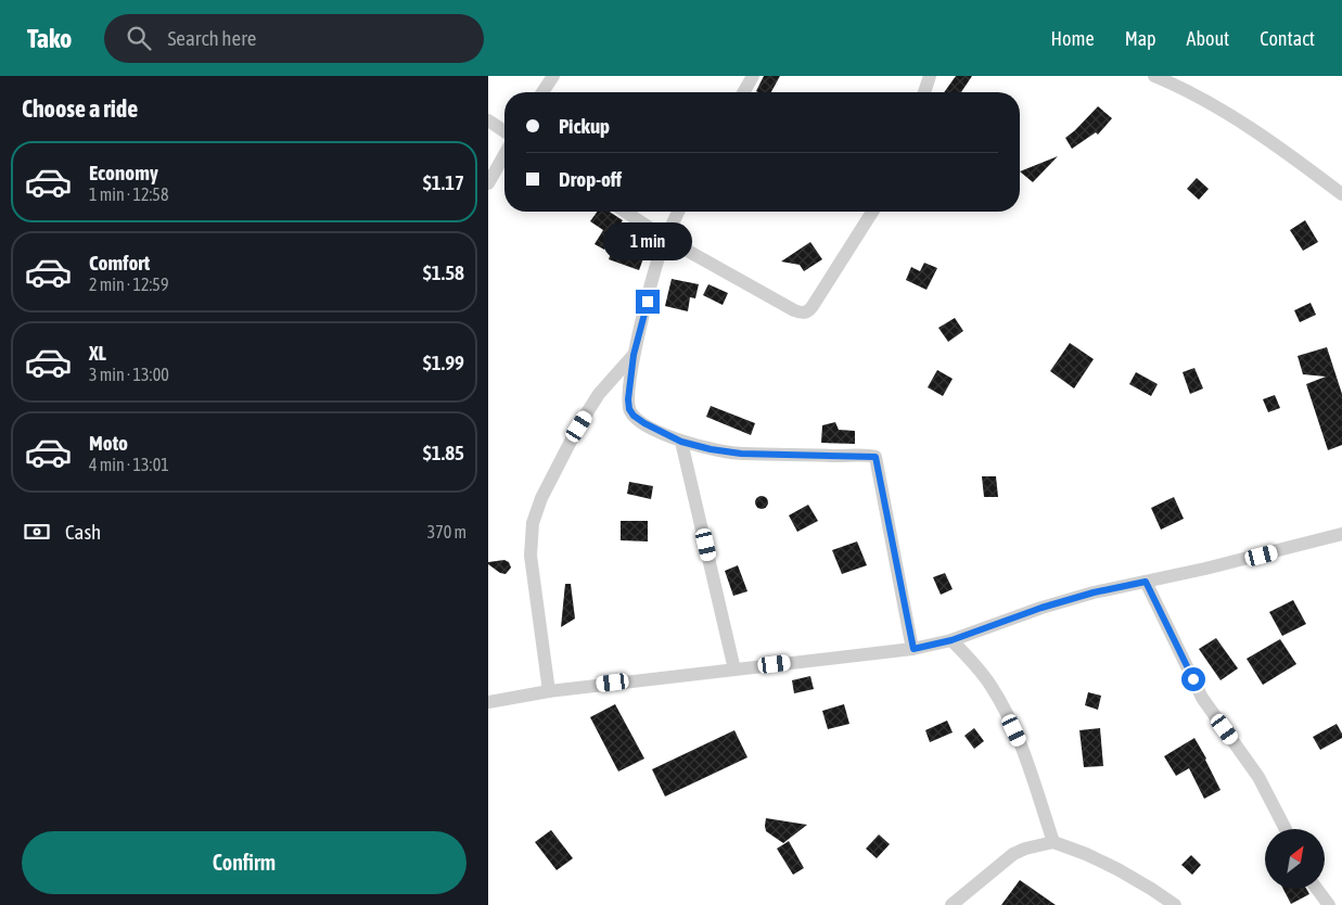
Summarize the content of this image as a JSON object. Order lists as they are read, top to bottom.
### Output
{
  "north": "top right",
  "page": {
    "header": "Tako",
    "search": "Search here",
    "nav": [
      "Home",
      "Map",
      "About",
      "Contact"
    ],
    "heading": "Choose a ride",
    "banner": ["Pickup", "Drop-off"],
    "list": [
      {
        "name": "Economy",
        "note": "1 min · 12:58",
        "value": "$1.17"
      },
      {
        "name": "Comfort",
        "note": "2 min · 12:59",
        "value": "$1.58"
      },
      {
        "name": "XL",
        "note": "3 min · 13:00",
        "value": "$1.99"
      },
      {
        "name": "Moto",
        "note": "4 min · 13:01",
        "value": "$1.85"
      }
    ],
    "bubble": "1 min",
    "pay": ["Cash", "370 m"],
    "buttons": "Confirm"
  }
}
